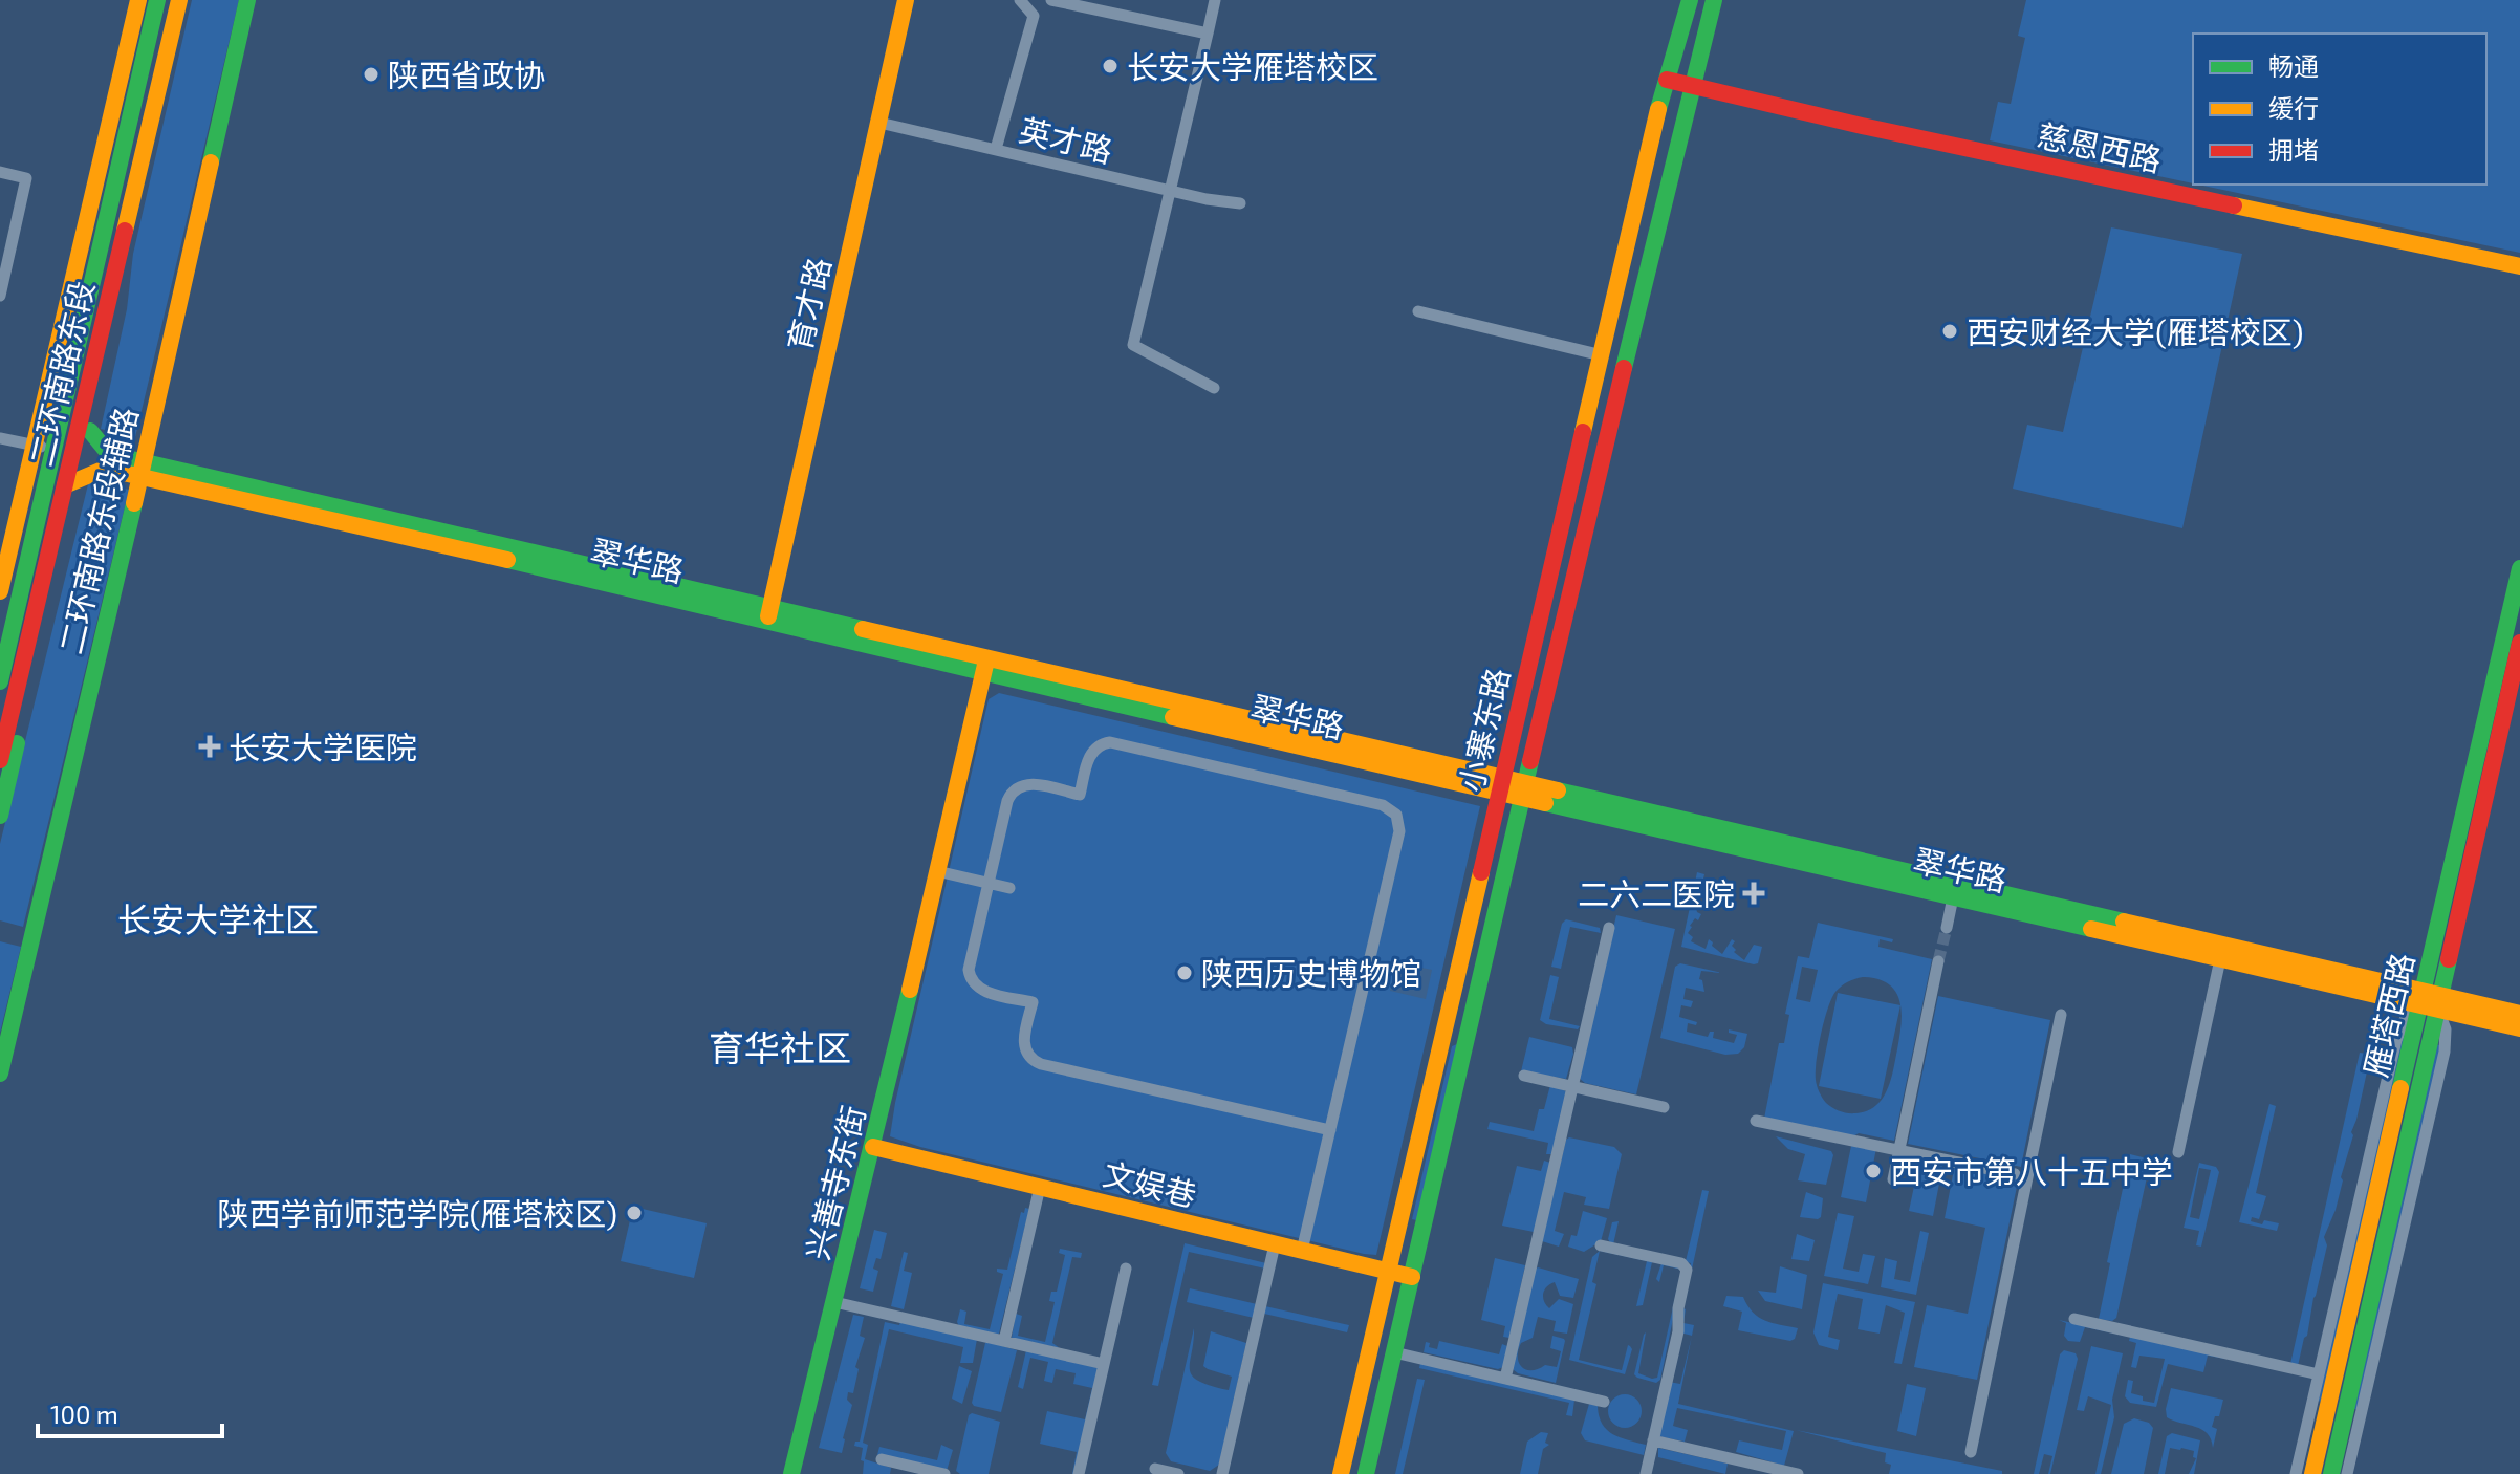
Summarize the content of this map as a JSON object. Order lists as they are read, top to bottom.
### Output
{
  "streets": {
    "main road": [
      "慈恩西路",
      "育才路",
      "二环南路东段",
      "二环南路东段辅路",
      "翠华路",
      "小寨东路",
      "雁塔西路",
      "兴善寺东街",
      "文娱巷"
    ],
    "street": ["英才路"]
  },
  "crossings": [
    ["英才路", "育才路"],
    ["慈恩西路", "小寨东路"],
    ["育才路", "翠华路"],
    ["二环南路东段", "翠华路"],
    ["二环南路东段辅路", "翠华路"],
    ["翠华路", "小寨东路"],
    ["翠华路", "雁塔西路"],
    ["翠华路", "兴善寺东街"],
    ["小寨东路", "文娱巷"],
    ["兴善寺东街", "文娱巷"]
  ],
  "districts": ["长安大学社区", "育华社区"],
  "places": {
    "other": [
      "长安大学雁塔校区",
      "陕西省政协",
      "西安财经大学(雁塔校区)",
      "陕西历史博物馆",
      "西安市第八十五中学",
      "陕西学前师范学院(雁塔校区)"
    ],
    "health": ["长安大学医院", "二六二医院"]
  },
  "legend": ["畅通", "缓行", "拥堵"],
  "scale_bar": "100 m"
}
